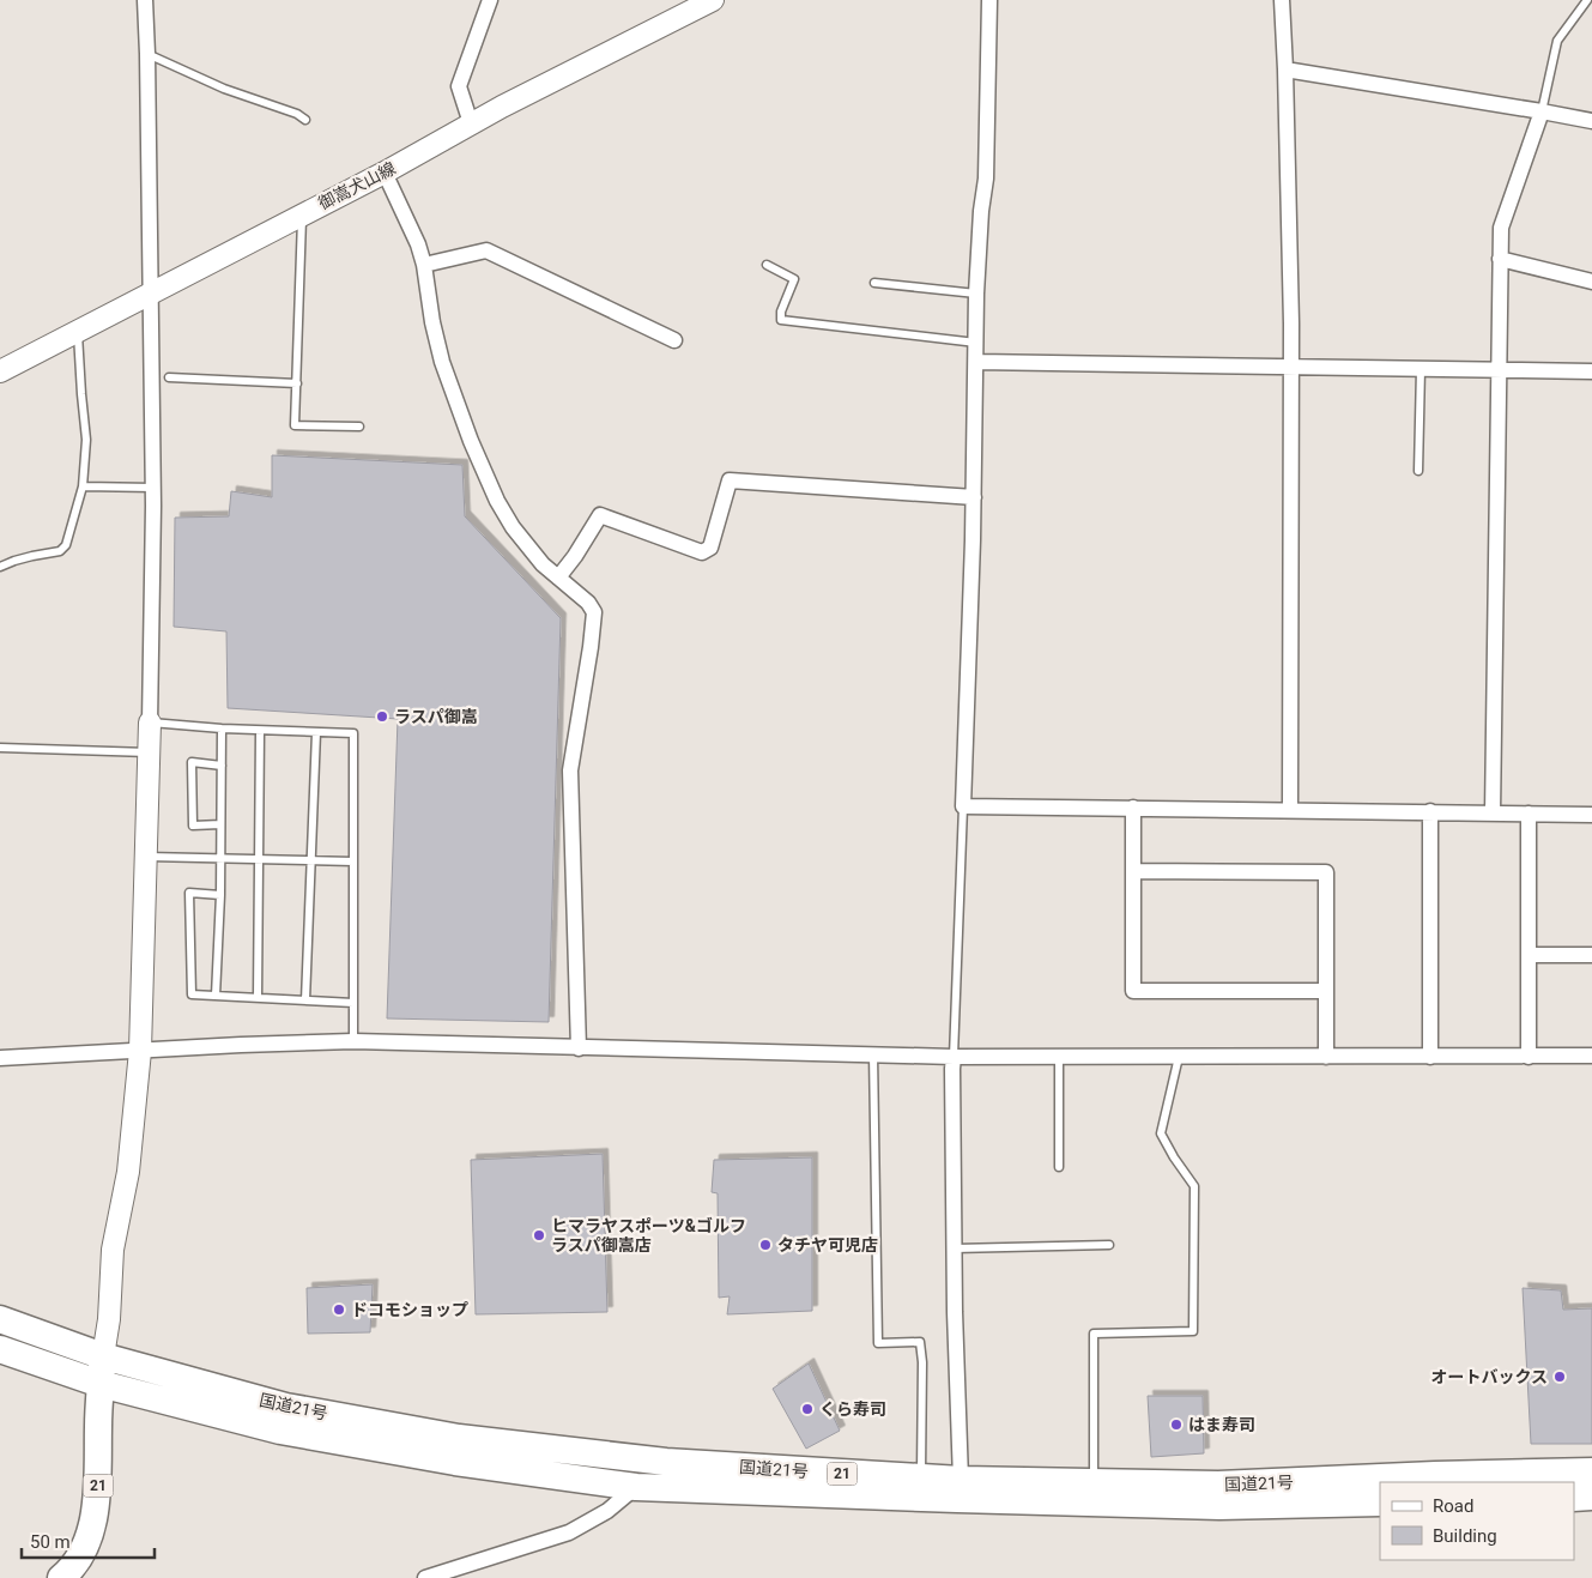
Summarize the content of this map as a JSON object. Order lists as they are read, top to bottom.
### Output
{
  "streets": {
    "highway": ["国道21号", "21"],
    "main road": ["御嵩犬山線"]
  },
  "crossings": [
    ["国道21号", "21"]
  ],
  "places": [
    "ラスパ御嵩",
    "ヒマラヤスポーツ&ゴルフ ラスパ御嵩店",
    "タチヤ可児店",
    "ドコモショップ",
    "オートバックス",
    "くら寿司",
    "はま寿司"
  ],
  "legend": ["Road", "Building"],
  "scale_bar": "50 m"
}
